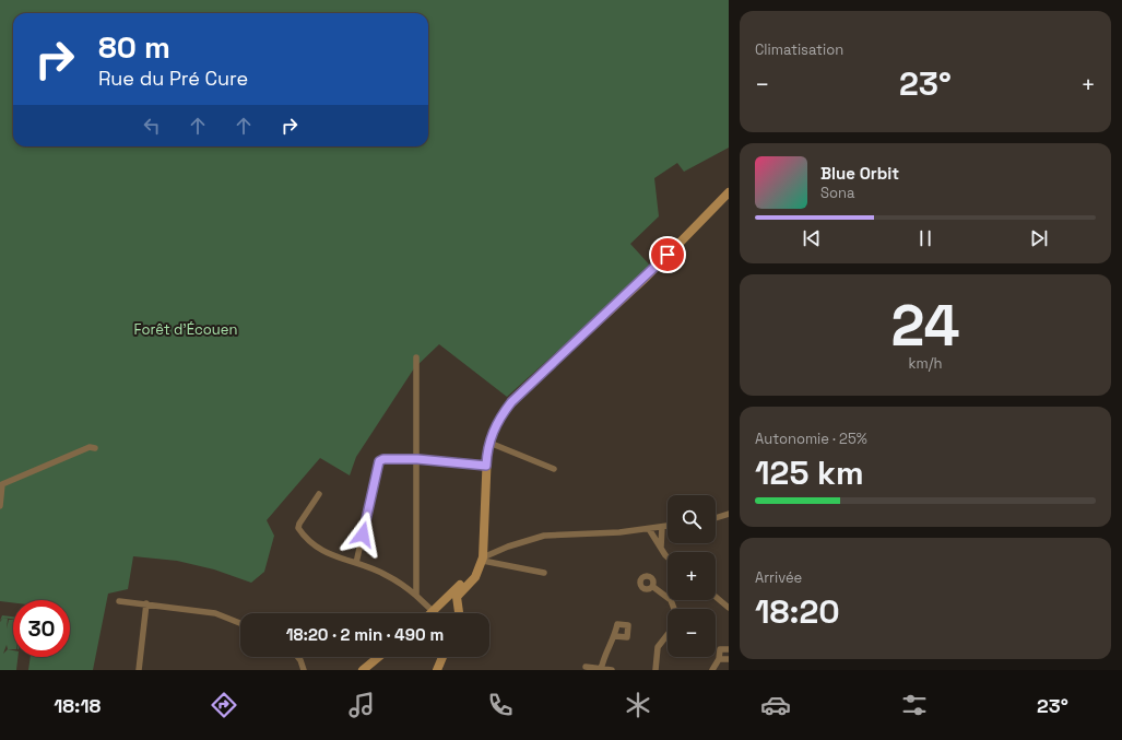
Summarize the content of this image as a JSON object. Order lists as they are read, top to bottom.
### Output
{
  "parks": ["Forêt d'Écouen"],
  "page": {
    "tile": [
      "Climatisation",
      ["24", "km/h"],
      ["Autonomie · 25%", "125 km"],
      ["Arrivée", "18:20"]
    ],
    "turn": ["80 m", "Rue du Pré Cure"],
    "heat": ["−", "23°", "+"],
    "song": ["Blue Orbit", "Sona"],
    "map_buttons": ["+", "−"],
    "limit": "30",
    "trip": "18:20 · 2 min · 490 m",
    "tabs": ["18:18", "23°"]
  }
}
